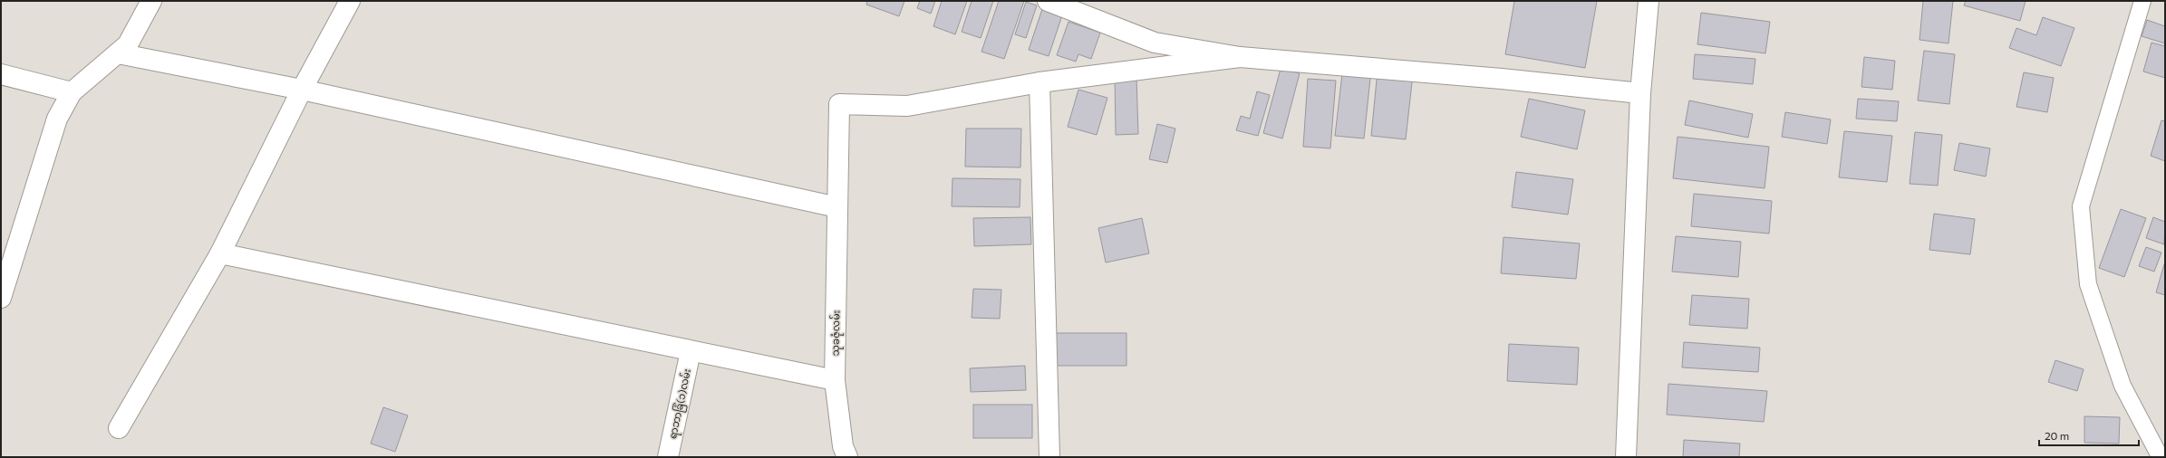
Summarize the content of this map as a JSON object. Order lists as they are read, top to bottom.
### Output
{
  "streets": {
    "street": ["သုခဇုံလမ်း", "ရာဘာခြံ(၁)လမ်း"]
  },
  "scale_bar": "20 m"
}
